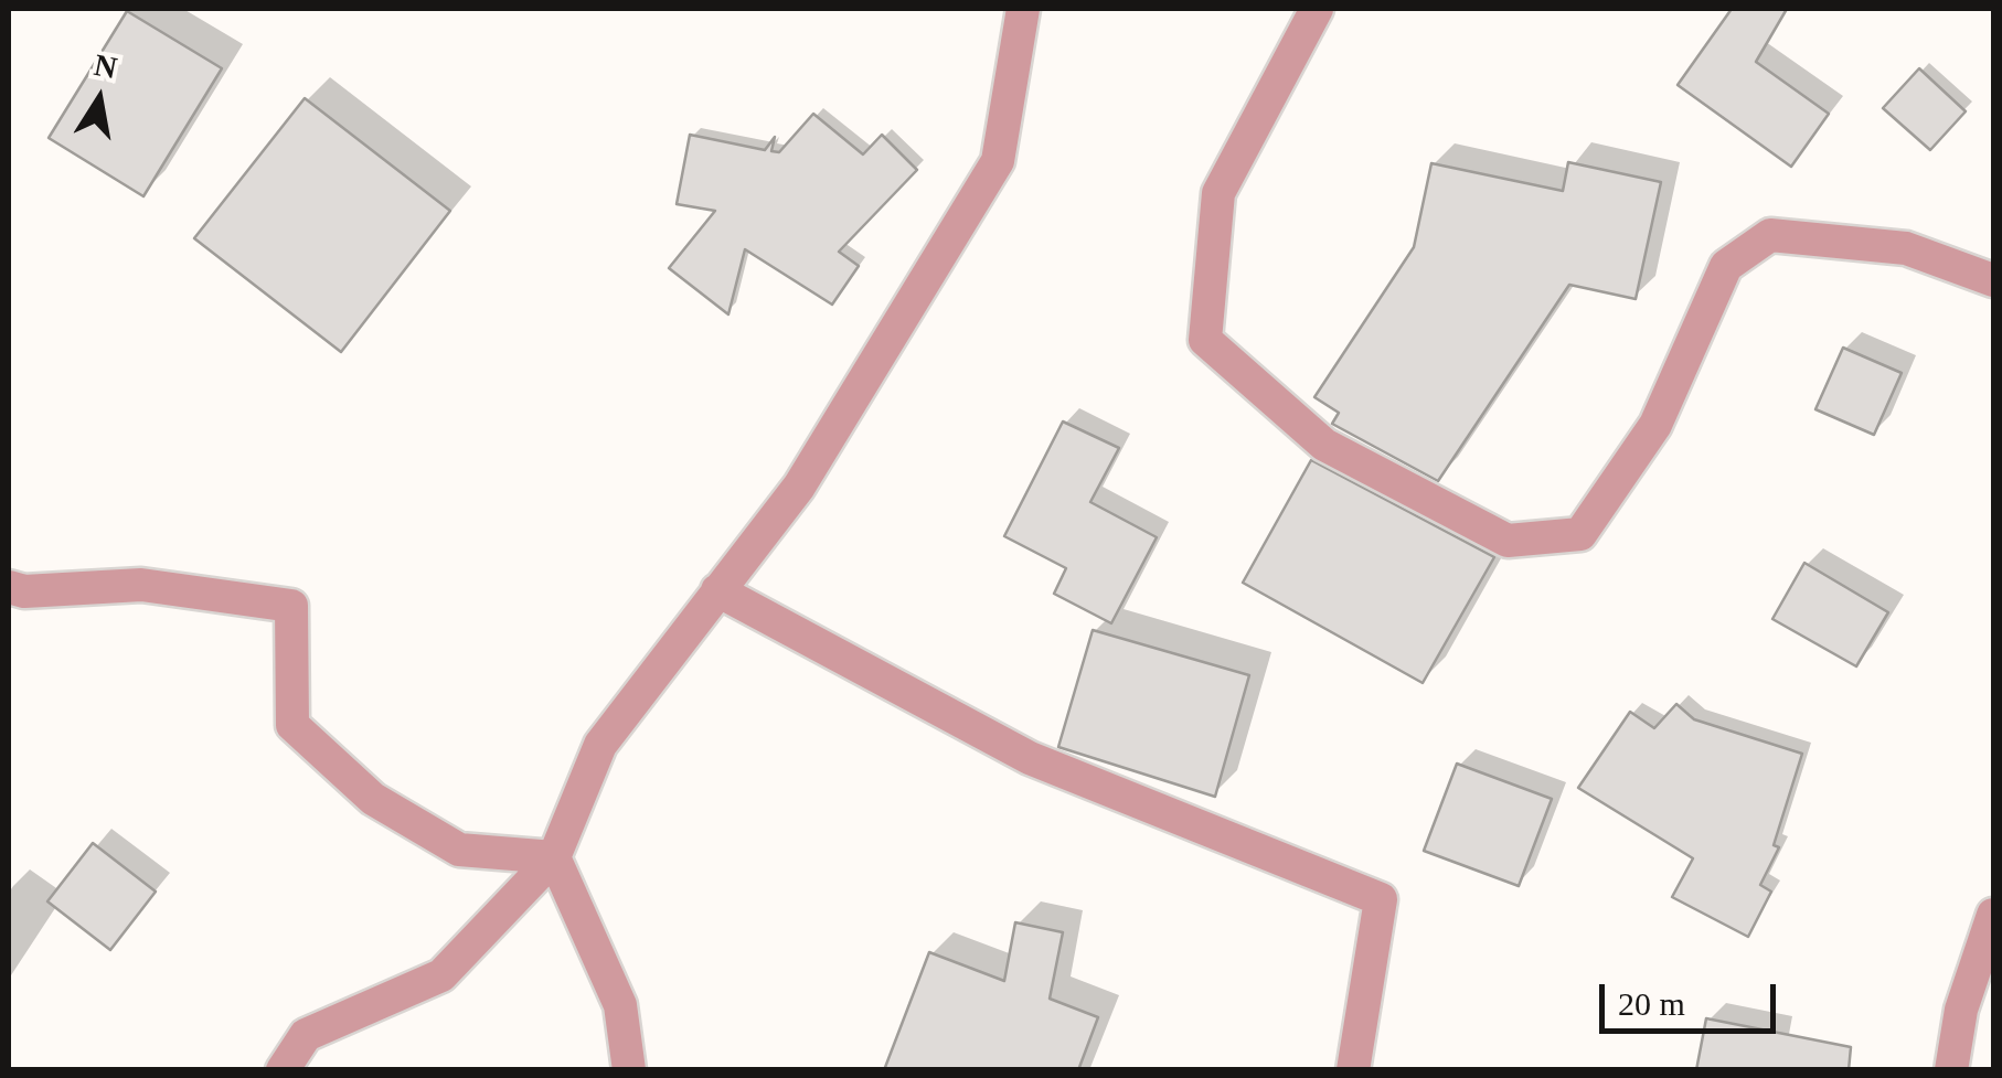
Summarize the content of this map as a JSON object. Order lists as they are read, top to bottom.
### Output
{
  "scale_bar": "20 m",
  "north": "top"
}
